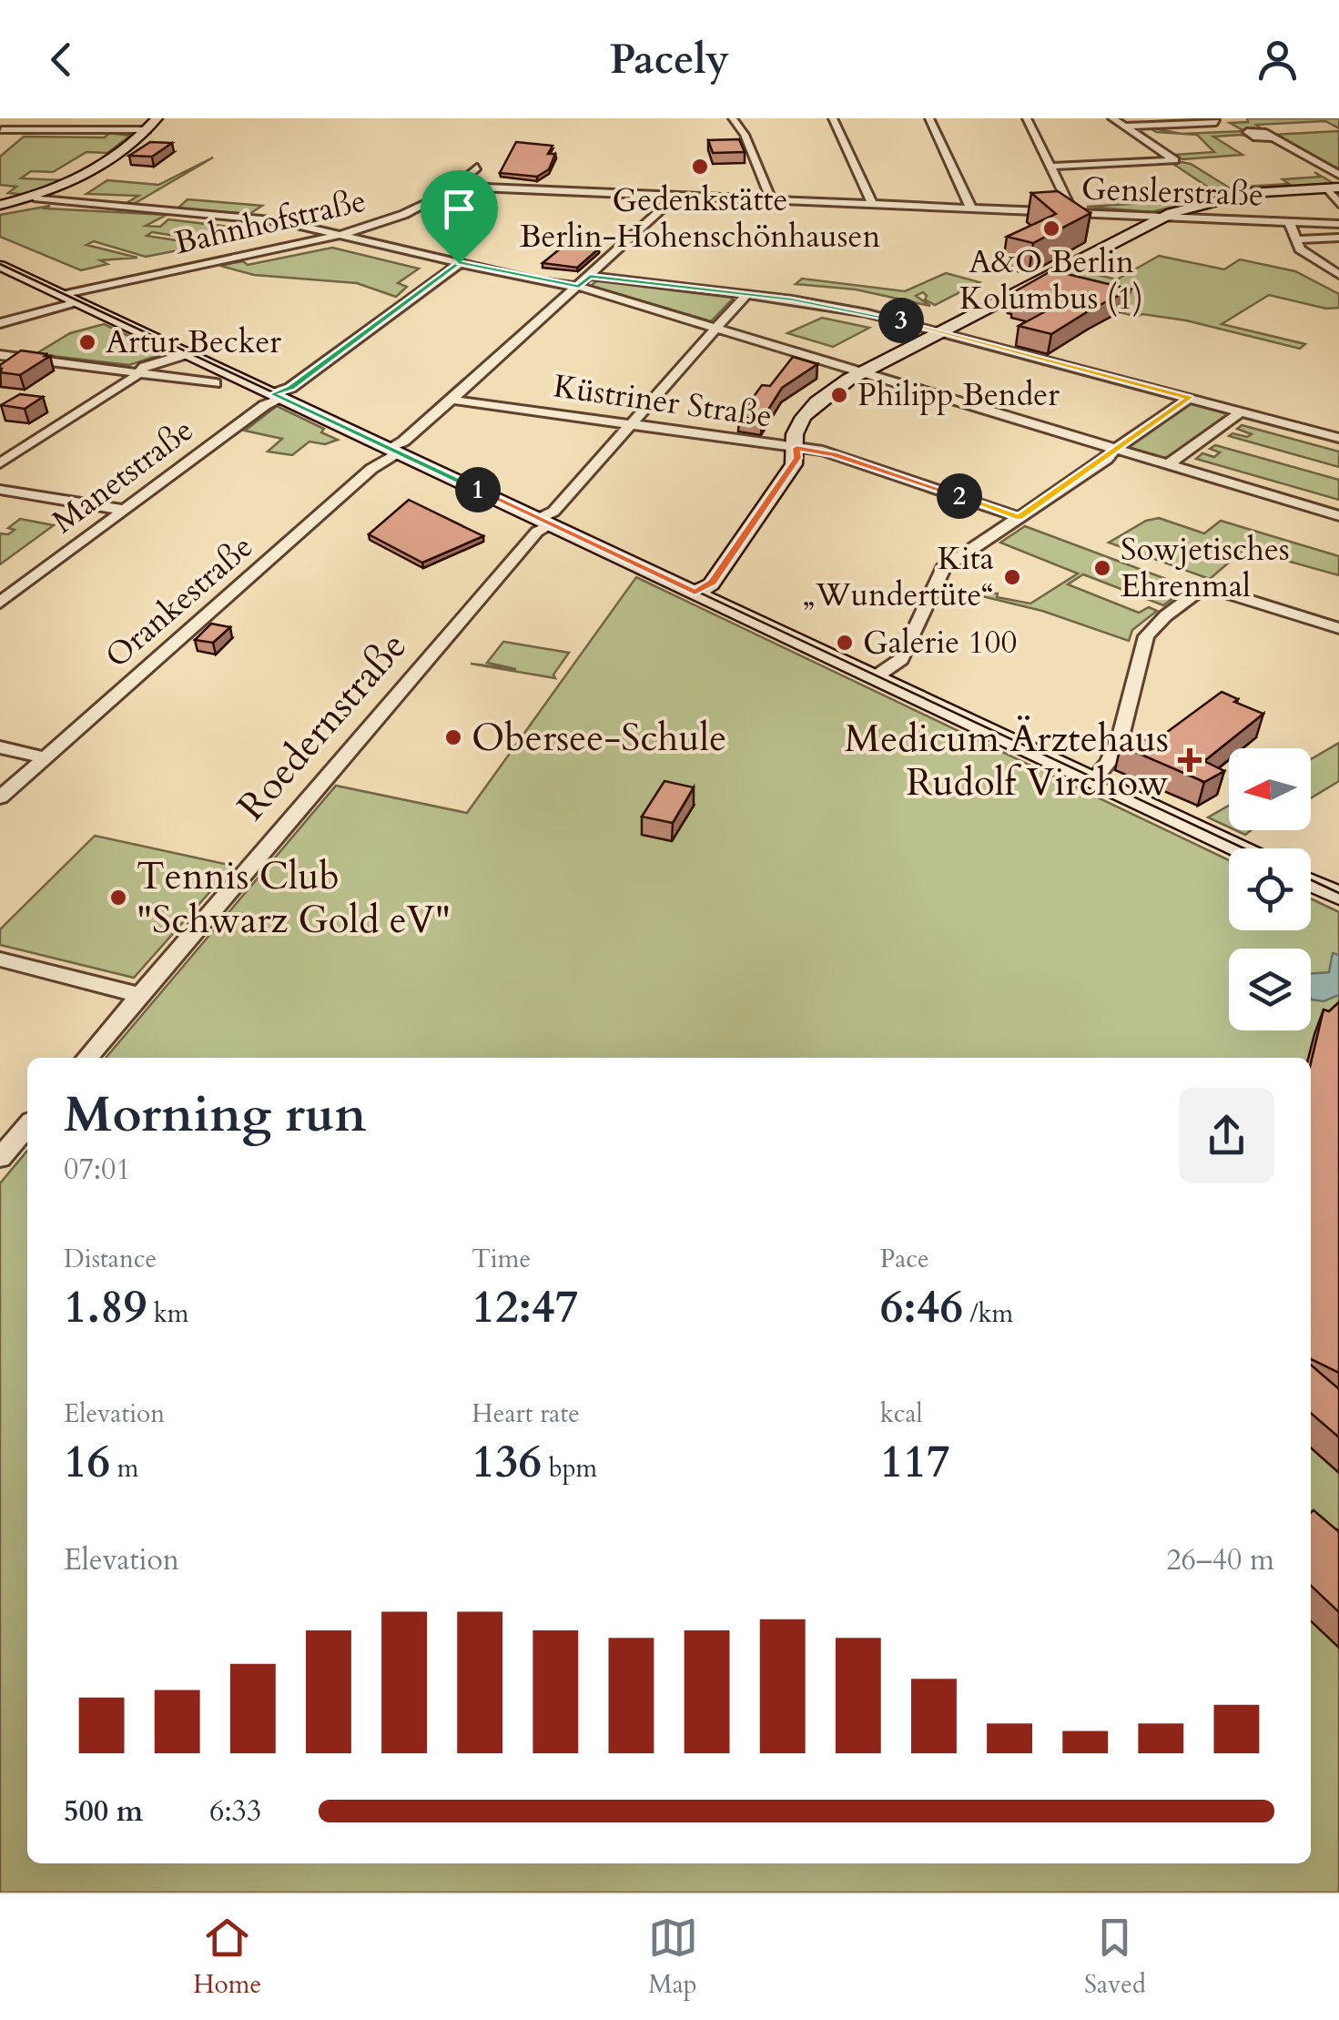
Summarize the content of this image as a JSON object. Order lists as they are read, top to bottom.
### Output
{
  "streets": {
    "street": [
      "Genslerstraße",
      "Bahnhofstraße",
      "Küstriner Straße",
      "Manetstraße",
      "Orankestraße",
      "Roedernstraße"
    ]
  },
  "crossings": [
    ["Genslerstraße", "Bahnhofstraße"],
    ["Genslerstraße", "Orankestraße"],
    ["Küstriner Straße", "Orankestraße"],
    ["Küstriner Straße", "Roedernstraße"]
  ],
  "places": {
    "other": [
      "Gedenkstätte Berlin-Hohenschönhausen",
      "A&O Berlin Kolumbus (1)",
      "Artur Becker",
      "Philipp Bender",
      "Sowjetisches Ehrenmal",
      "Kita „Wundertüte“",
      "Galerie 100",
      "Obersee-Schule",
      "Tennis Club \"Schwarz Gold eV\""
    ],
    "health": ["Medicum Ärztehaus Rudolf Virchow"]
  },
  "north": "left",
  "page": {
    "header": "Pacely",
    "pins": ["3", "1", "2"],
    "heading": ["Morning run", "07:01"],
    "stats": [
      ["Distance", "1.89 km"],
      ["Time", "12:47"],
      ["Pace", "6:46 /km"],
      ["Elevation", "16 m"],
      ["Heart rate", "136 bpm"],
      ["kcal", "117"]
    ],
    "chart": ["Elevation", "26–40 m"],
    "list": [
      {
        "name": "500 m",
        "note": "6:33"
      }
    ],
    "tabs": ["Home", "Map", "Saved"]
  }
}
